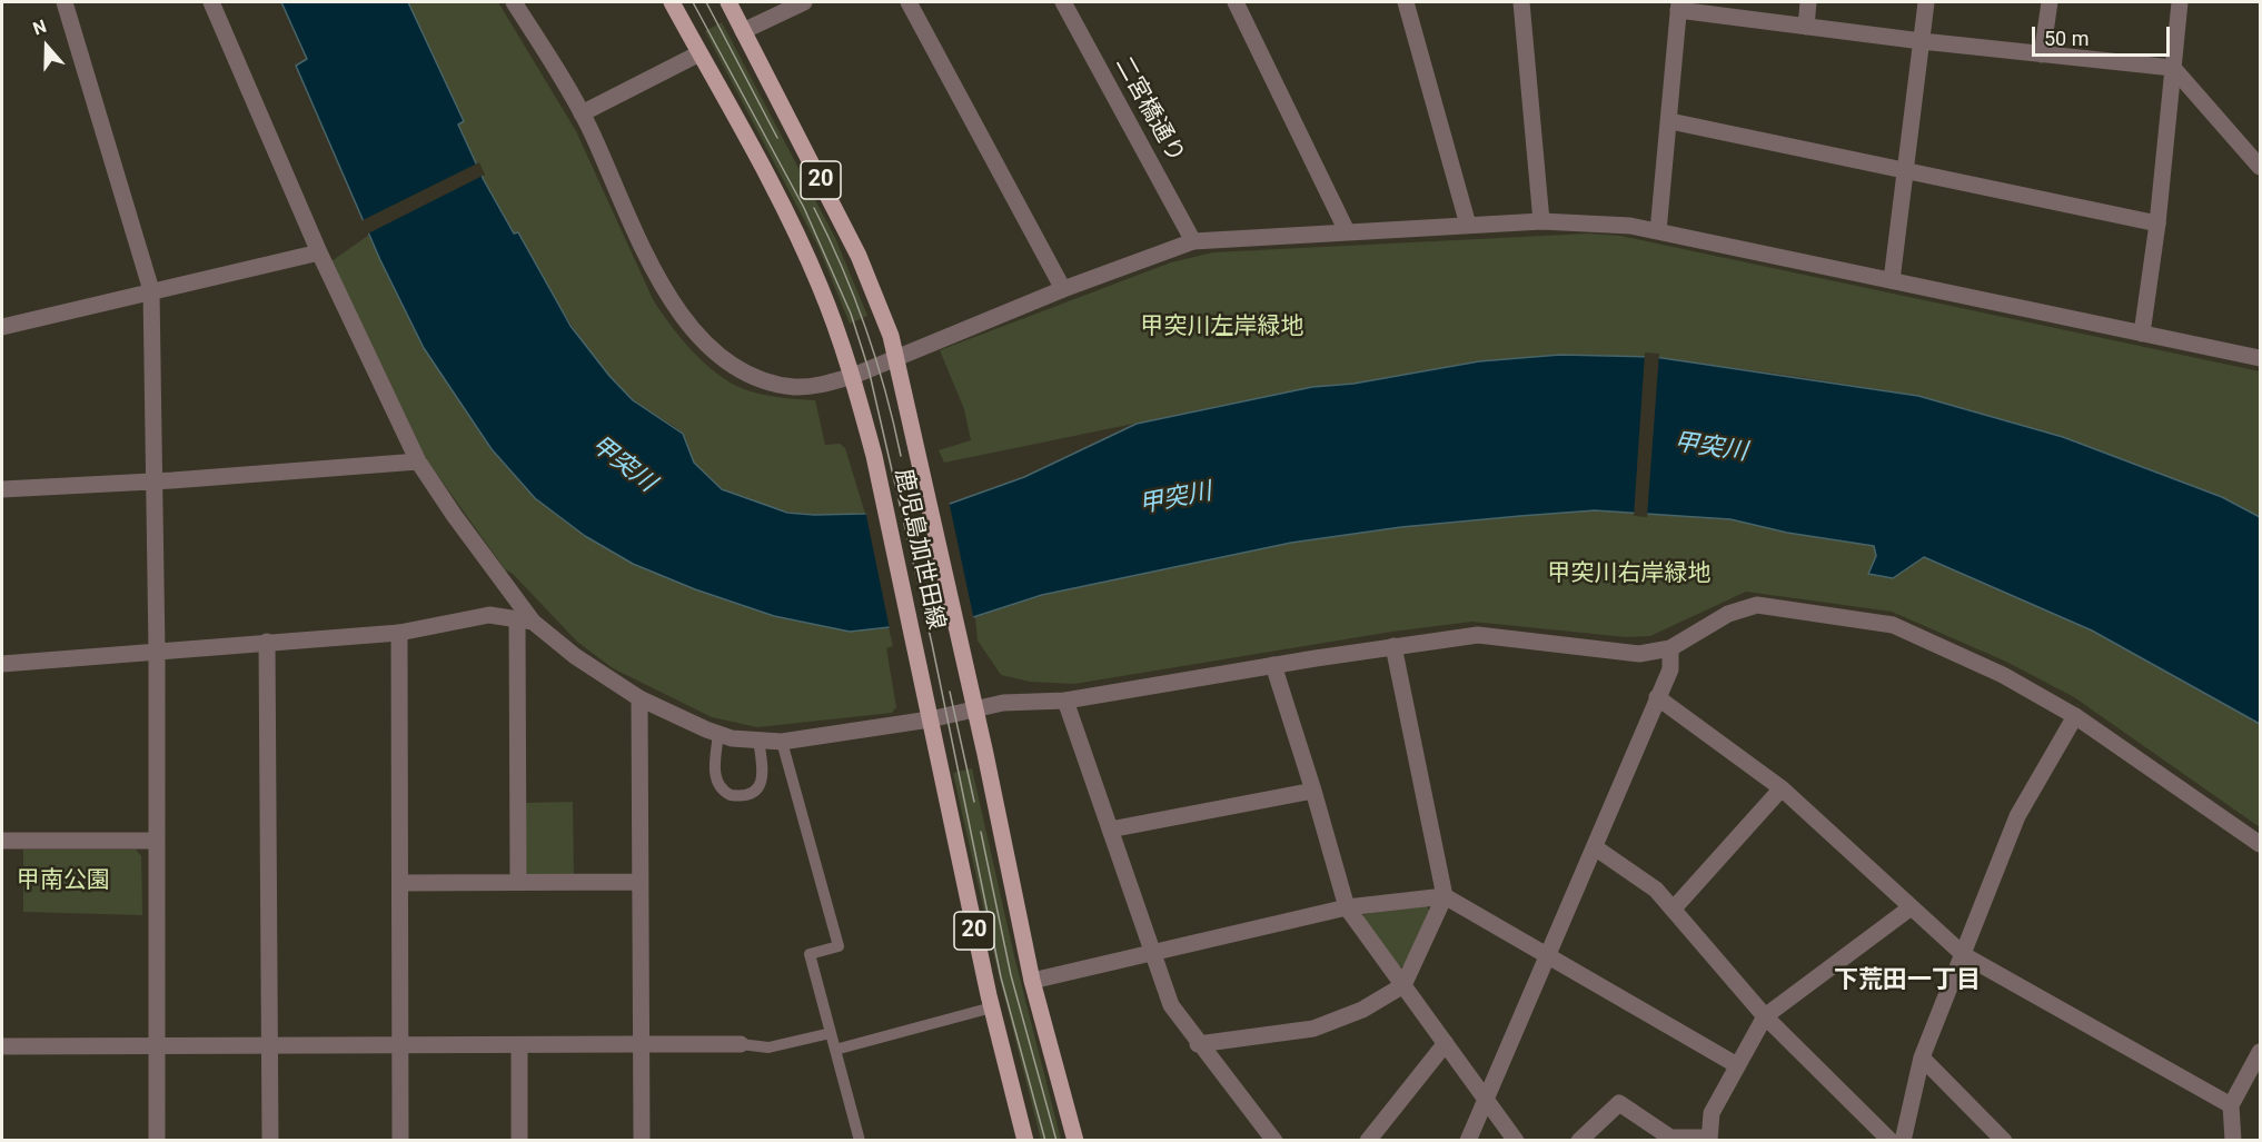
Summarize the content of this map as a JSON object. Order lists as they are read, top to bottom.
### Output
{
  "streets": {
    "main road": ["20", "鹿児島加世田線"],
    "street": ["二宮橋通り"]
  },
  "districts": ["下荒田一丁目"],
  "water": ["甲突川"],
  "parks": ["甲突川左岸緑地", "甲突川右岸緑地", "甲南公園"],
  "scale_bar": "50 m",
  "north": "top"
}
